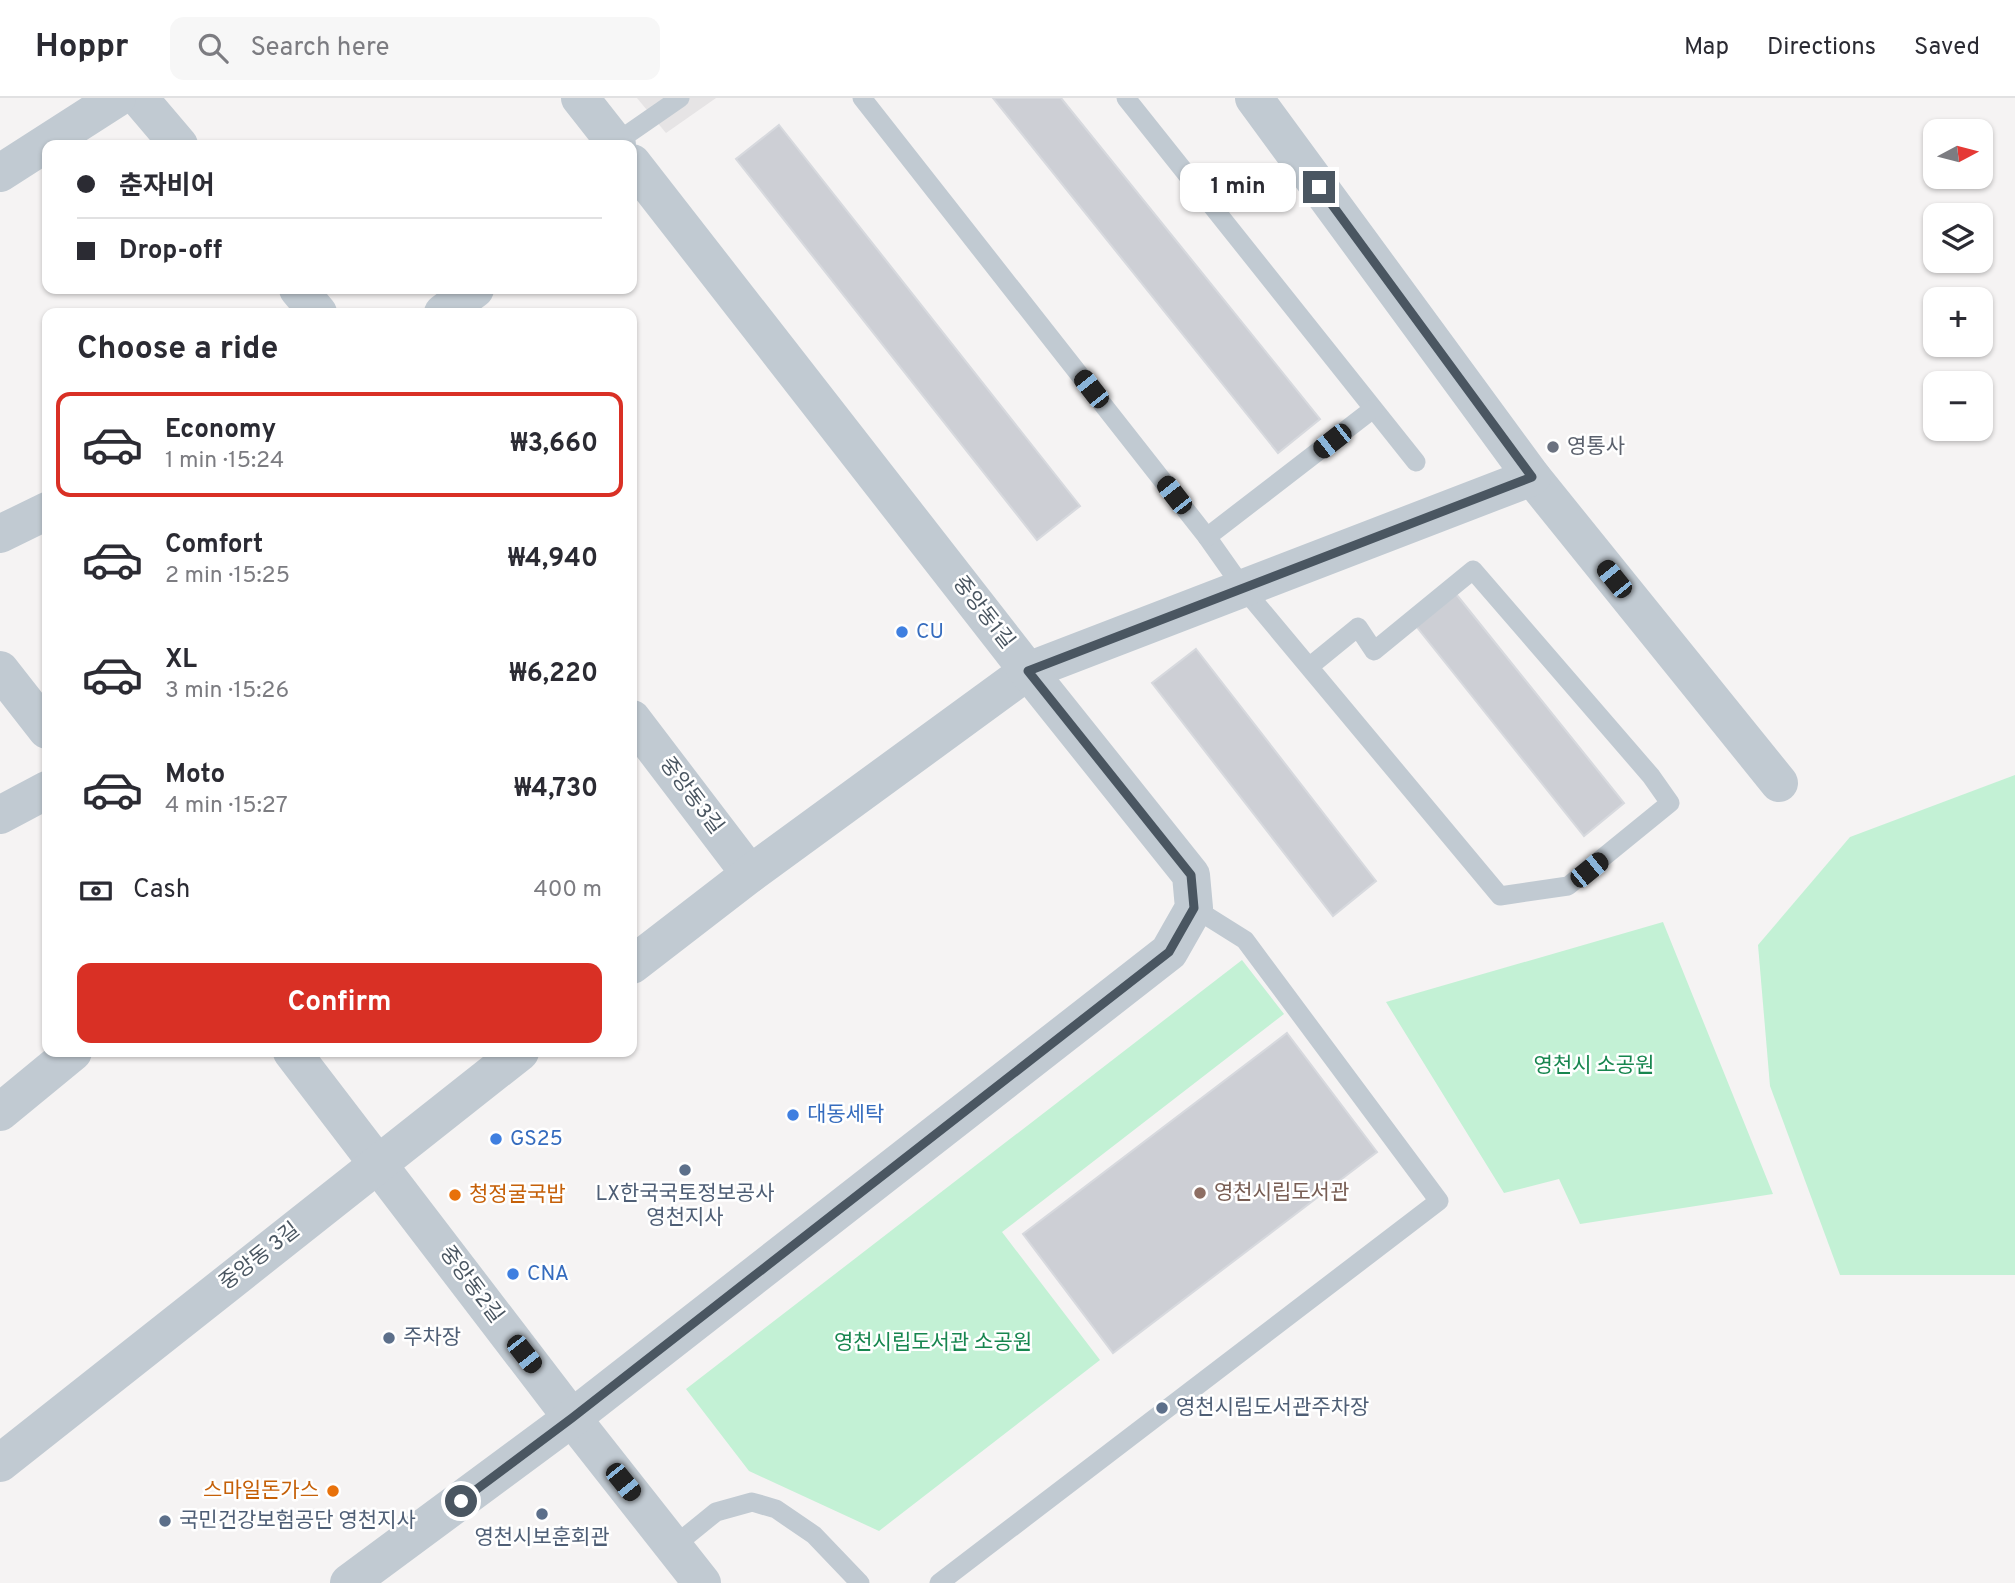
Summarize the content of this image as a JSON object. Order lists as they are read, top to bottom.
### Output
{
  "streets": {
    "street": [
      "중앙동1길",
      "중앙동3길",
      "중앙동 3길",
      "중앙동2길"
    ]
  },
  "crossings": [
    ["중앙동 3길", "중앙동2길"]
  ],
  "parks": ["영천시 소공원", "영천시립도서관 소공원"],
  "places": [
    "영통사",
    "CU",
    "대동세탁",
    "GS25",
    "LX한국국토정보공사 영천지사",
    "영천시립도서관",
    "청정굴국밥",
    "CNA",
    "주차장",
    "영천시립도서관주차장",
    "스마일돈가스",
    "영천시보훈회관",
    "국민건강보험공단 영천지사"
  ],
  "north": "right",
  "page": {
    "header": "Hoppr",
    "search": "Search here",
    "nav": ["Map", "Directions", "Saved"],
    "map_buttons": ["+", "−"],
    "banner": ["춘자비어", "Drop-off"],
    "bubble": "1 min",
    "heading": "Choose a ride",
    "list": [
      {
        "name": "Economy",
        "note": "1 min · 15:24",
        "value": "₩3,660"
      },
      {
        "name": "Comfort",
        "note": "2 min · 15:25",
        "value": "₩4,940"
      },
      {
        "name": "XL",
        "note": "3 min · 15:26",
        "value": "₩6,220"
      },
      {
        "name": "Moto",
        "note": "4 min · 15:27",
        "value": "₩4,730"
      }
    ],
    "pay": ["Cash", "400 m"],
    "buttons": "Confirm"
  }
}
